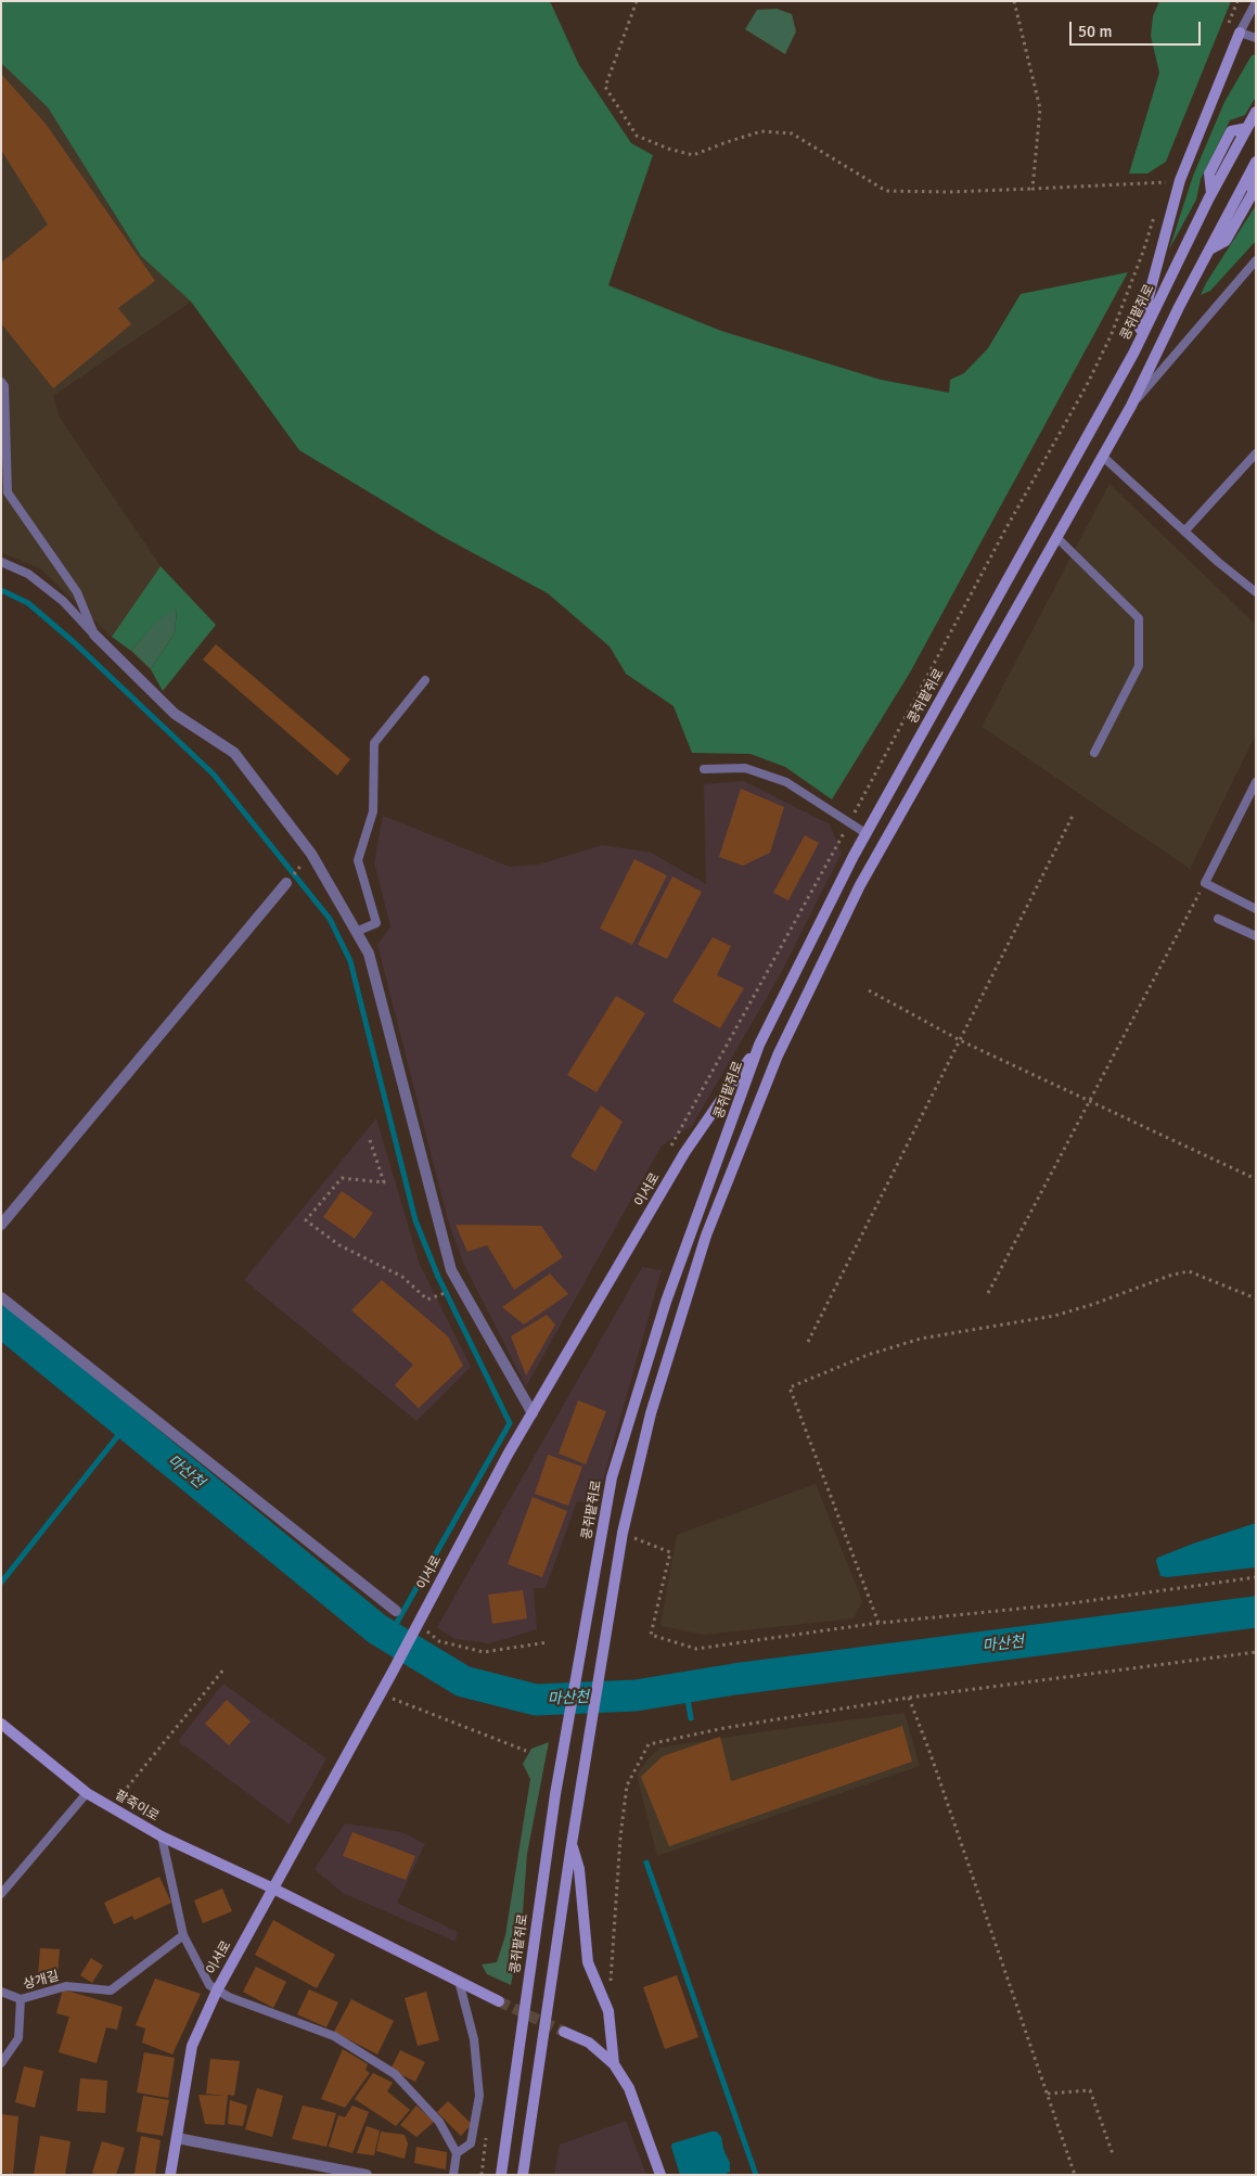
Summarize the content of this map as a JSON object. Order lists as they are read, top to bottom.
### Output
{
  "streets": {
    "main road": ["콩쥐팥쥐로", "이서로", "팥죽이로"],
    "lane": ["상개길"]
  },
  "crossings": [
    ["콩쥐팥쥐로", "이서로"],
    ["이서로", "팥죽이로"]
  ],
  "water": ["마산천"],
  "scale_bar": "50 m"
}
